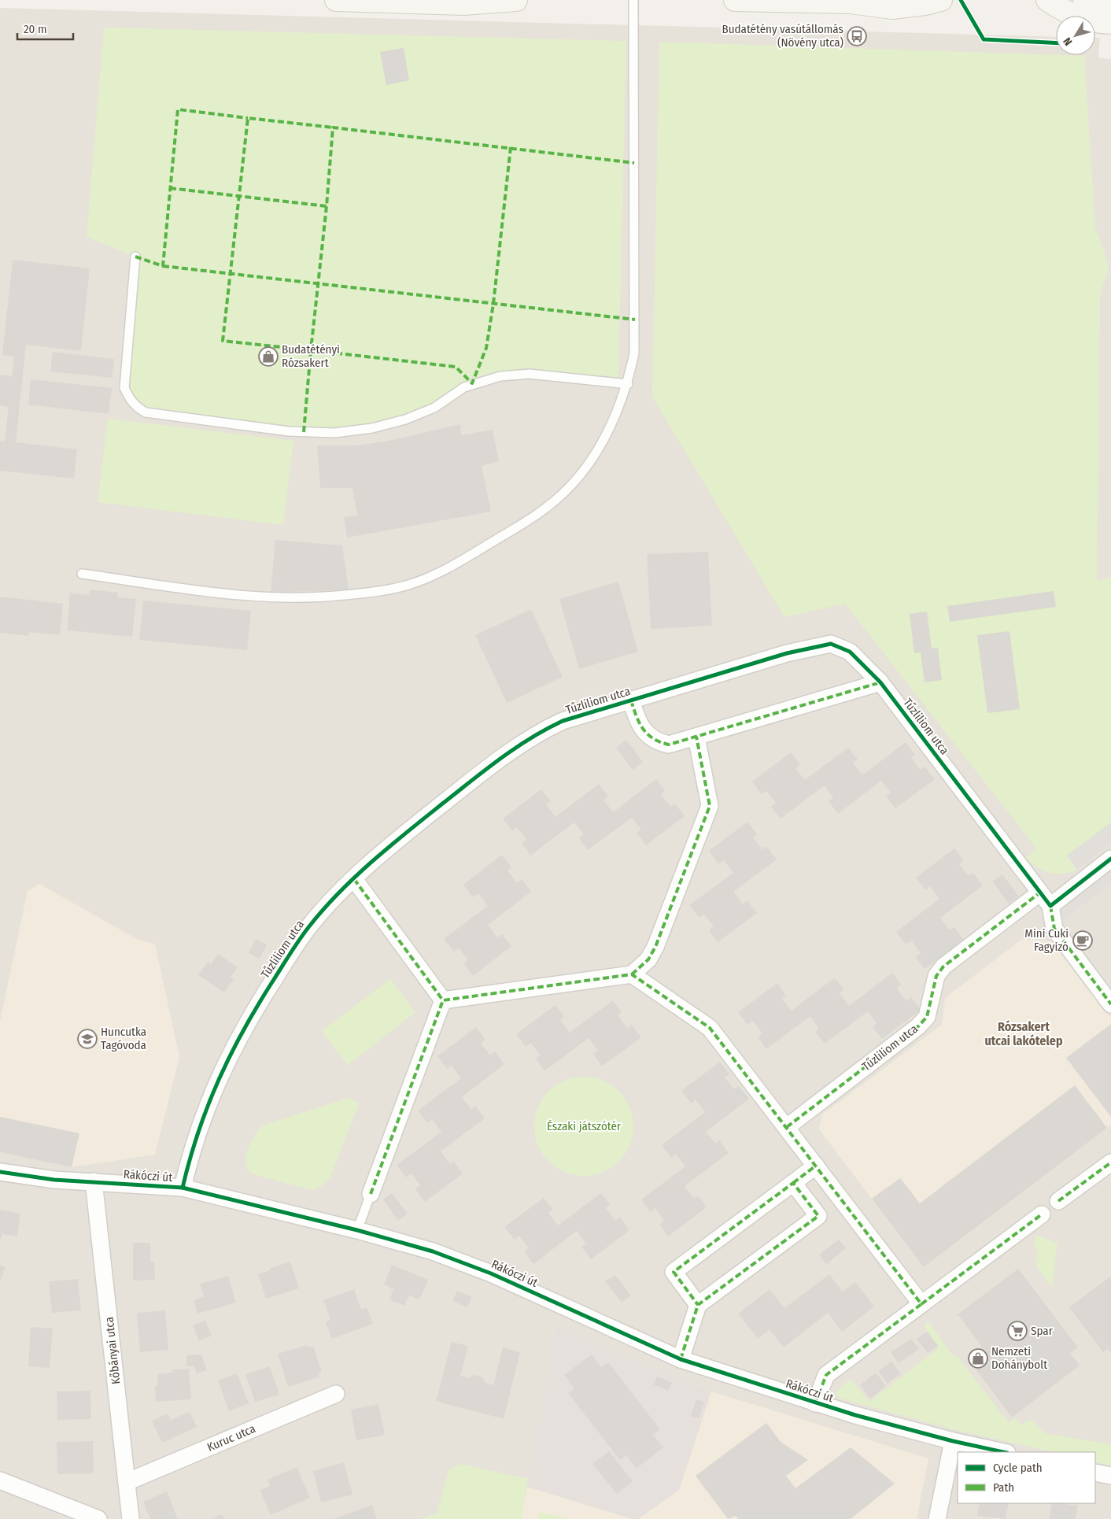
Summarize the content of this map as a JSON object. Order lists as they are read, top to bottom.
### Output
{
  "streets": {
    "street": [
      "Tűzliliom utca",
      "Rákóczi út",
      "Kőbányai utca",
      "Kuruc utca"
    ]
  },
  "crossings": [
    ["Tűzliliom utca", "Rákóczi út"],
    ["Rákóczi út", "Kőbányai utca"],
    ["Kőbányai utca", "Kuruc utca"]
  ],
  "districts": ["Rózsakert utcai lakótelep"],
  "parks": ["Északi játszótér"],
  "places": {
    "bus stop": ["Budatétény vasútállomás (Növény utca)"],
    "shop": ["Budatétényi Rózsakert", "Nemzeti Dohánybolt"],
    "cafe": ["Mini Cuki Fagyizó"],
    "school or university": ["Huncutka Tagóvoda"],
    "supermarket": ["Spar"]
  },
  "legend": ["Cycle path", "Path"],
  "scale_bar": "20 m",
  "north": "bottom left"
}
